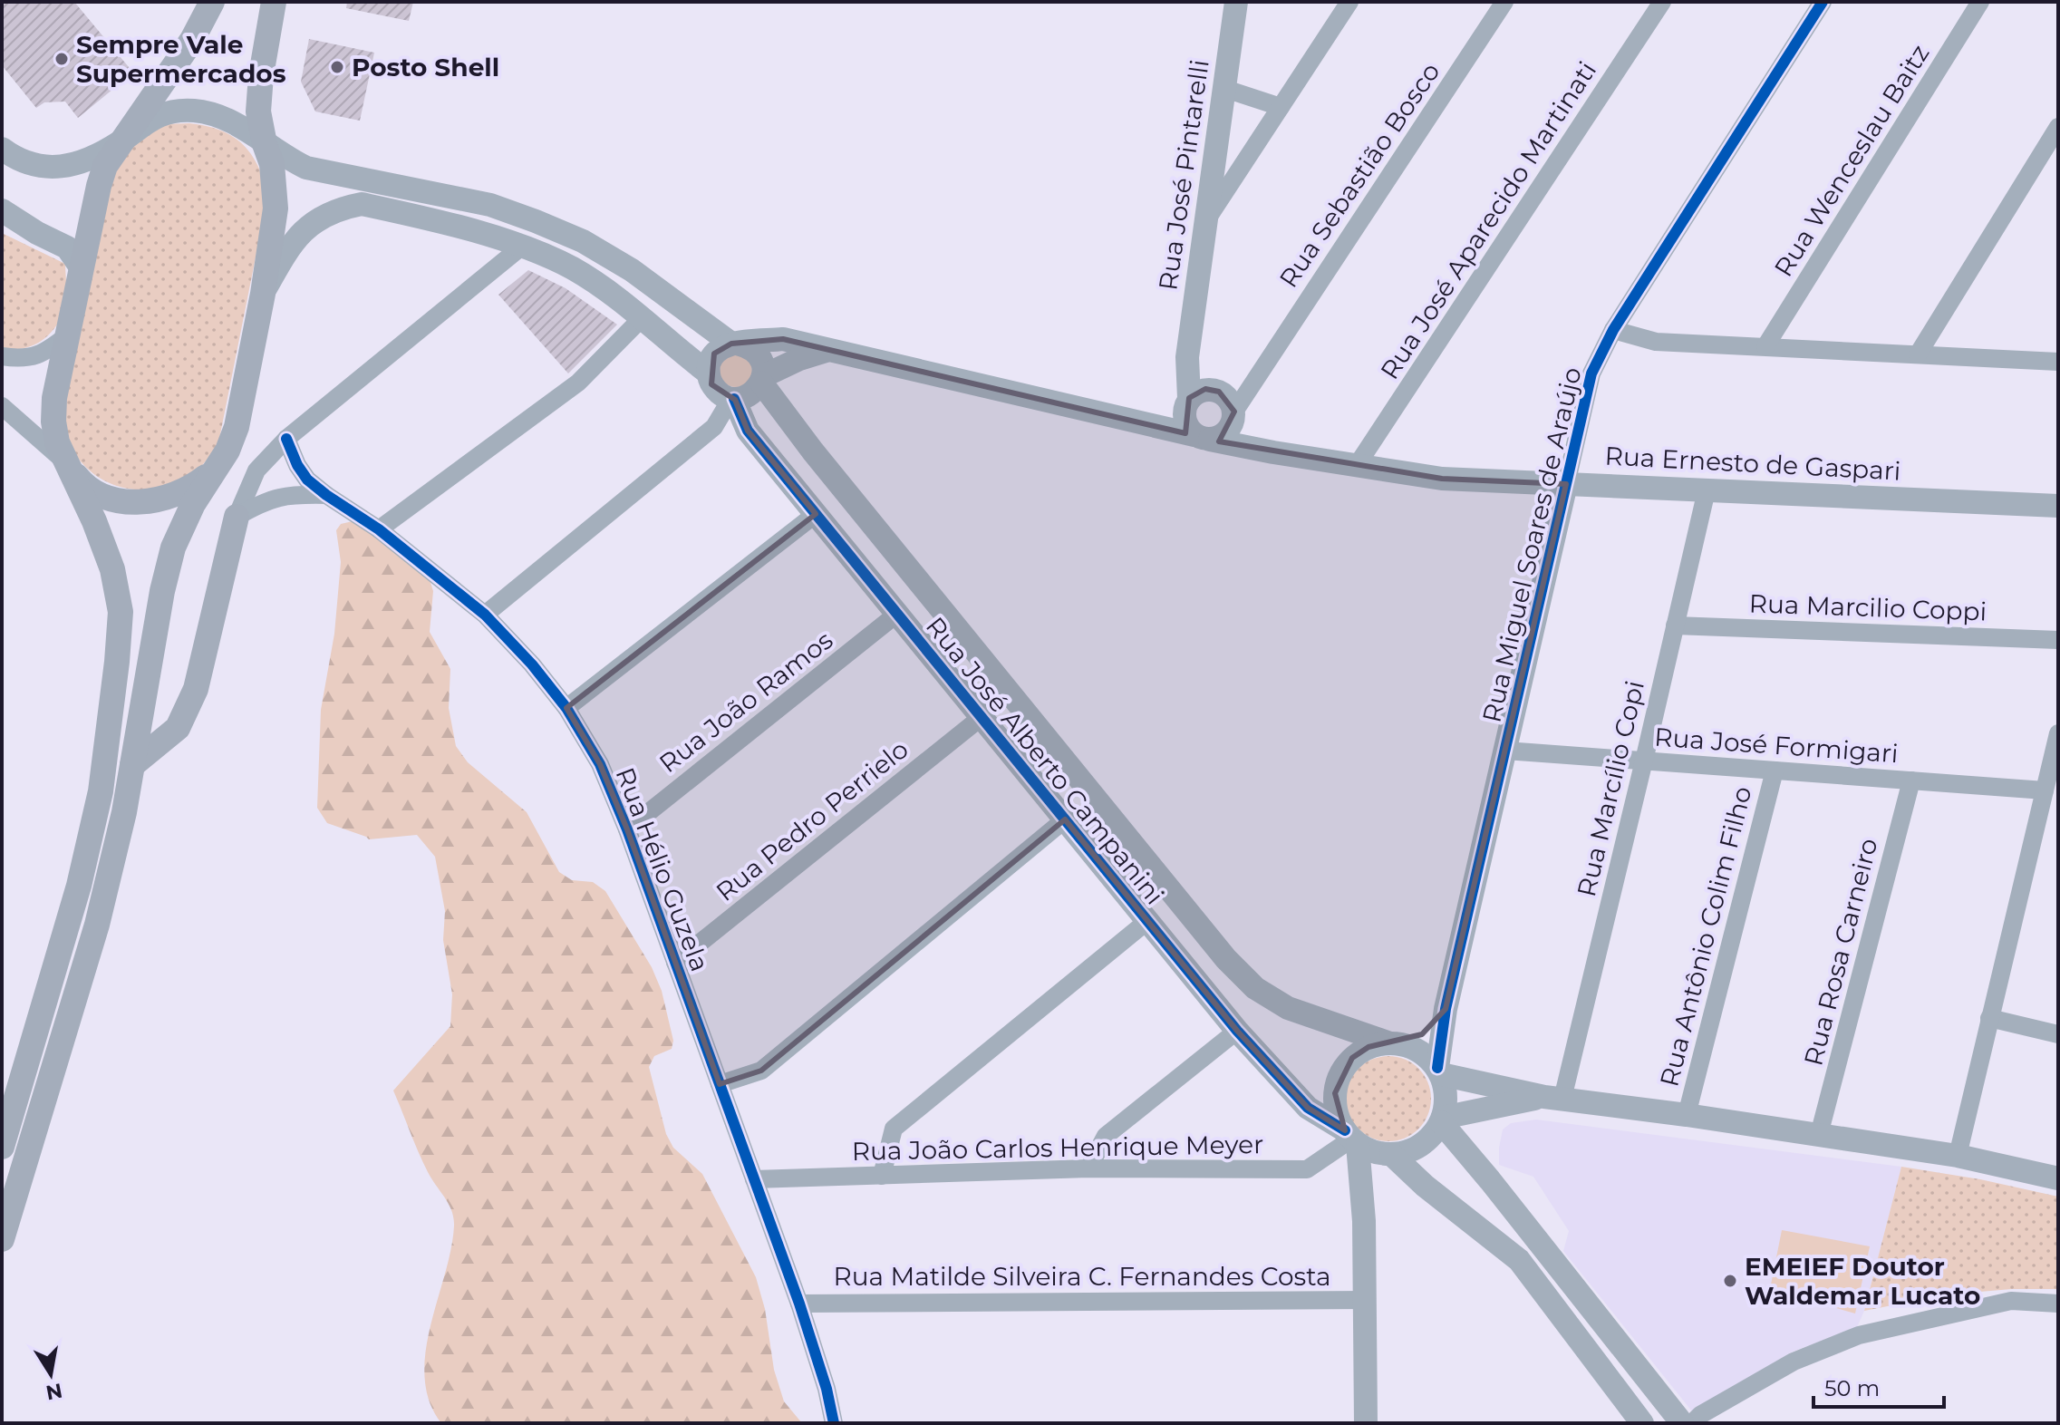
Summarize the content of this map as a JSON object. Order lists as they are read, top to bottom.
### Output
{
  "streets": {
    "street": [
      "Rua Wenceslau Baitz",
      "Rua José Pintarelli",
      "Rua Sebastião Bosco",
      "Rua José Aparecido Martinati",
      "Rua Ernesto de Gaspari",
      "Rua Miguel Soares de Araújo",
      "Rua Marcilio Coppi",
      "Rua João Ramos",
      "Rua José Formigari",
      "Rua José Alberto Campanini",
      "Rua Marcílio Copi",
      "Rua Pedro Perrielo",
      "Rua Hélio Guzela",
      "Rua Antônio Colim Filho",
      "Rua Rosa Carneiro",
      "Rua João Carlos Henrique Meyer",
      "Rua Matilde Silveira C. Fernandes Costa"
    ]
  },
  "crossings": [
    ["Rua José Pintarelli", "Rua Sebastião Bosco"],
    ["Rua José Pintarelli", "Rua Ernesto de Gaspari"],
    ["Rua Sebastião Bosco", "Rua Ernesto de Gaspari"],
    ["Rua José Aparecido Martinati", "Rua Ernesto de Gaspari"],
    ["Rua Ernesto de Gaspari", "Rua Miguel Soares de Araújo"],
    ["Rua Ernesto de Gaspari", "Rua José Alberto Campanini"],
    ["Rua Ernesto de Gaspari", "Rua Marcílio Copi"],
    ["Rua Miguel Soares de Araújo", "Rua José Formigari"],
    ["Rua Miguel Soares de Araújo", "Rua José Alberto Campanini"],
    ["Rua Miguel Soares de Araújo", "Rua João Carlos Henrique Meyer"],
    ["Rua Marcilio Coppi", "Rua Marcílio Copi"],
    ["Rua João Ramos", "Rua José Alberto Campanini"],
    ["Rua João Ramos", "Rua Hélio Guzela"],
    ["Rua José Formigari", "Rua Marcílio Copi"],
    ["Rua José Formigari", "Rua Antônio Colim Filho"],
    ["Rua José Formigari", "Rua Rosa Carneiro"],
    ["Rua José Alberto Campanini", "Rua Pedro Perrielo"],
    ["Rua José Alberto Campanini", "Rua João Carlos Henrique Meyer"],
    ["Rua Pedro Perrielo", "Rua Hélio Guzela"],
    ["Rua Hélio Guzela", "Rua João Carlos Henrique Meyer"],
    ["Rua Hélio Guzela", "Rua Matilde Silveira C. Fernandes Costa"]
  ],
  "places": ["Sempre Vale Supermercados", "Posto Shell", "EMEIEF Doutor Waldemar Lucato"],
  "scale_bar": "50 m",
  "north": "bottom"
}
